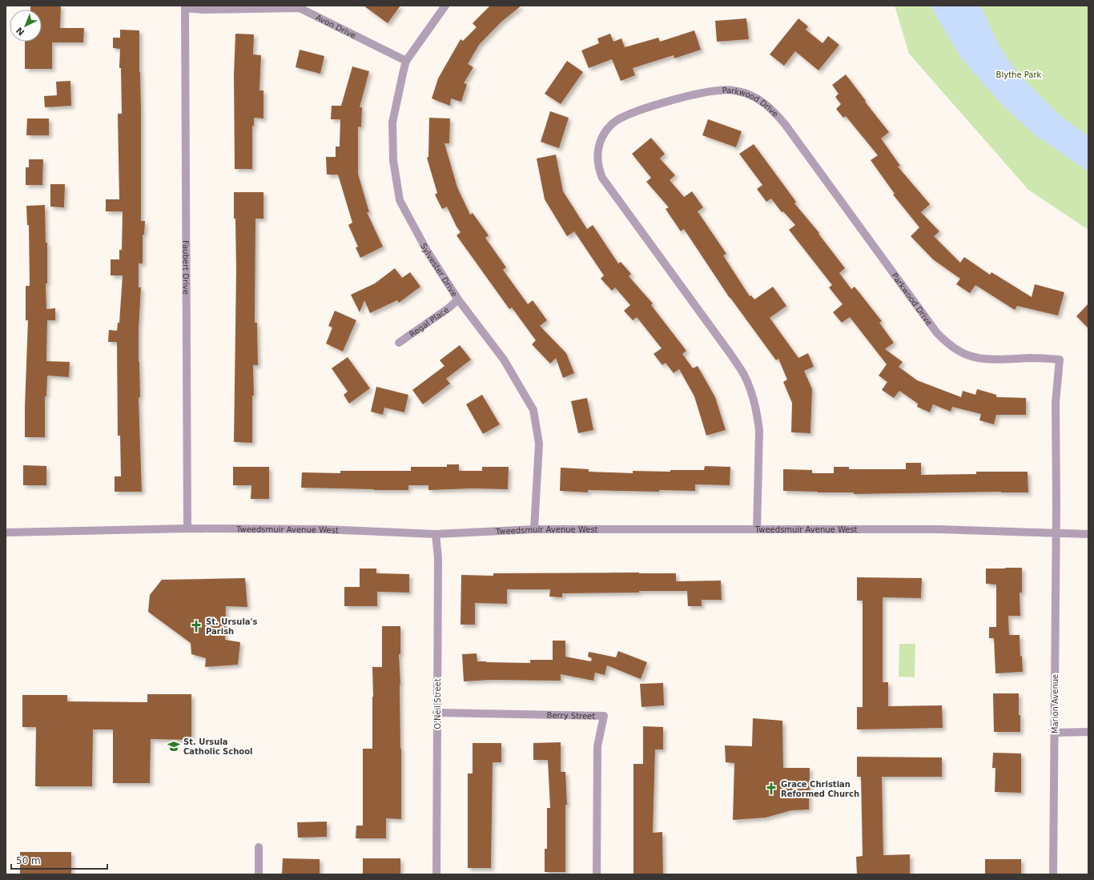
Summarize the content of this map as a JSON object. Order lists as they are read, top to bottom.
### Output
{
  "streets": {
    "street": [
      "Avon Drive",
      "Parkwood Drive",
      "Faubert Drive",
      "Sylvester Drive",
      "Regal Place",
      "Tweedsmuir Avenue West",
      "O'Neil Street",
      "Marion Avenue",
      "Berry Street"
    ]
  },
  "crossings": [
    ["Avon Drive", "Faubert Drive"],
    ["Avon Drive", "Sylvester Drive"],
    ["Parkwood Drive", "Tweedsmuir Avenue West"],
    ["Parkwood Drive", "Marion Avenue"],
    ["Faubert Drive", "Tweedsmuir Avenue West"],
    ["Sylvester Drive", "Regal Place"],
    ["Sylvester Drive", "Tweedsmuir Avenue West"],
    ["Tweedsmuir Avenue West", "O'Neil Street"],
    ["Tweedsmuir Avenue West", "Marion Avenue"],
    ["O'Neil Street", "Berry Street"]
  ],
  "parks": ["Blythe Park"],
  "places": {
    "church": ["St. Ursula's Parish", "Grace Christian Reformed Church"],
    "school or university": ["St. Ursula Catholic School"]
  },
  "scale_bar": "50 m",
  "north": "bottom left"
}
